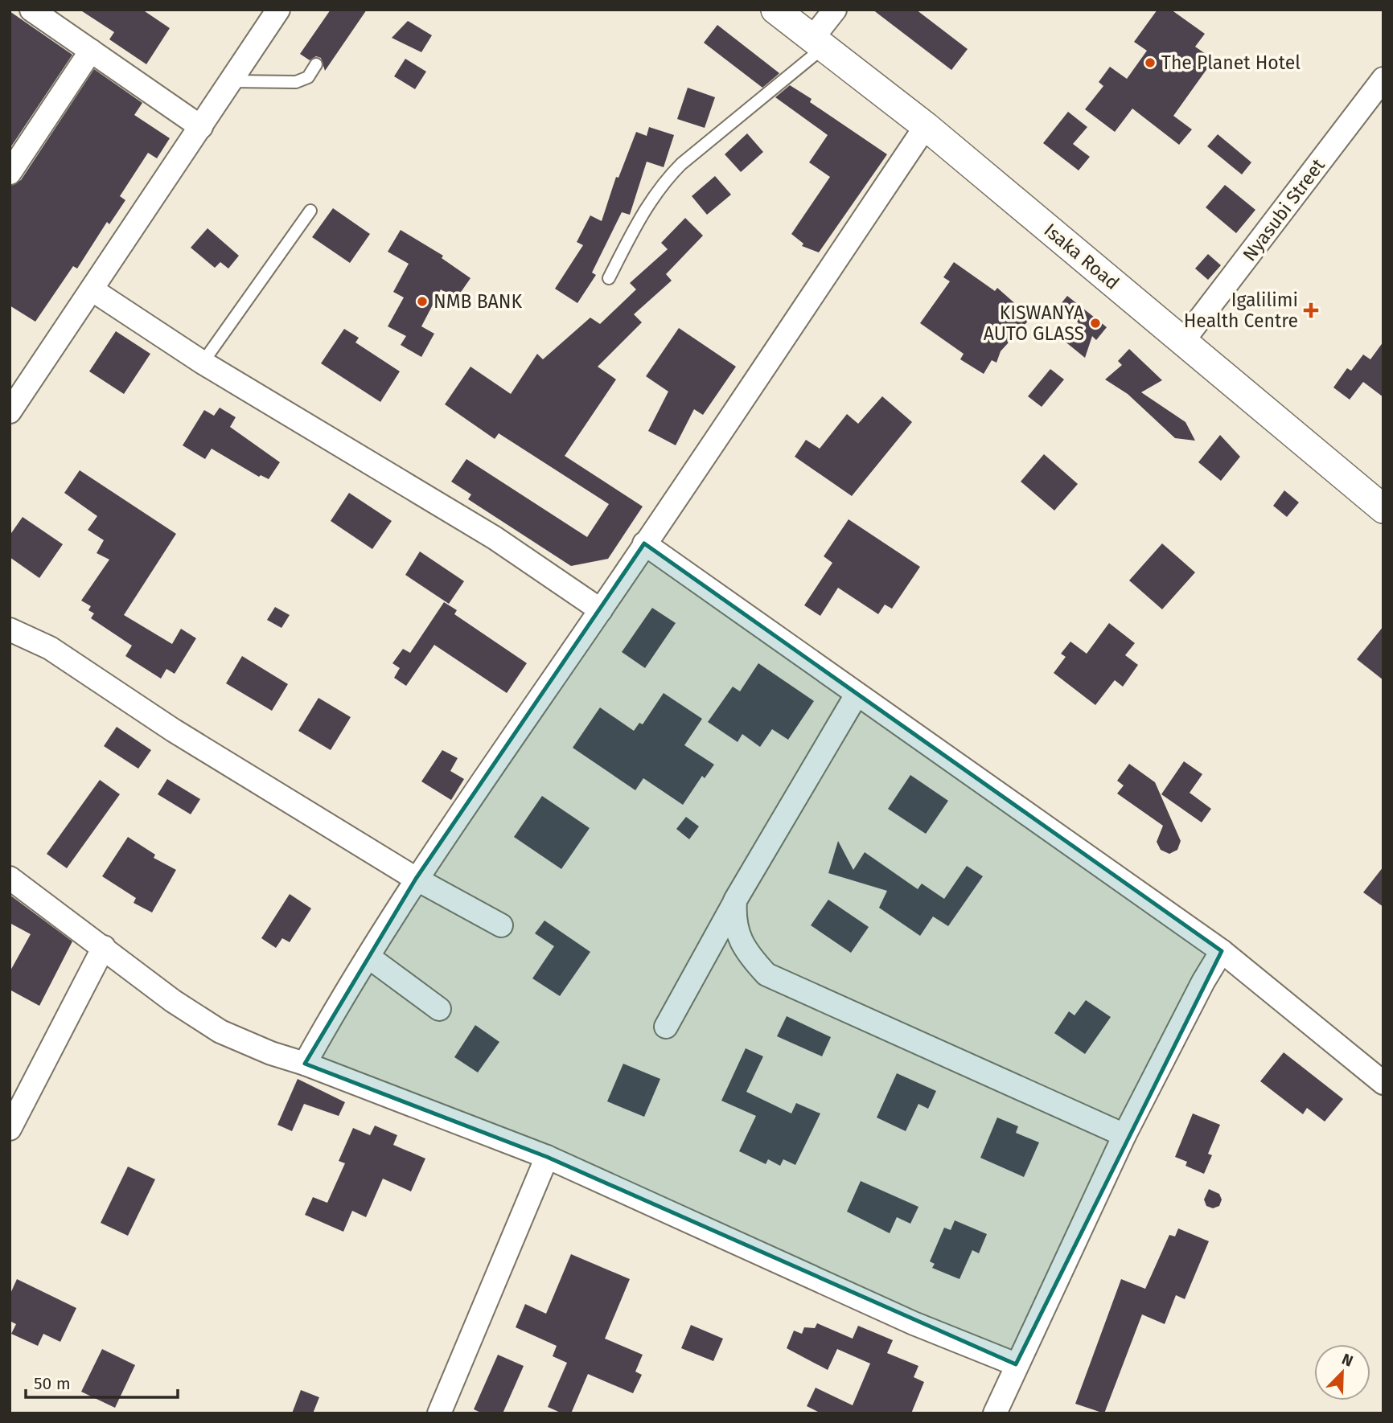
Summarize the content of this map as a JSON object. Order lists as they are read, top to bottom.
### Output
{
  "streets": {
    "street": ["Nyasubi Street", "Isaka Road"]
  },
  "crossings": [
    ["Nyasubi Street", "Isaka Road"]
  ],
  "places": {
    "other": ["The Planet Hotel", "NMB BANK", "KISWANYA AUTO GLASS"],
    "health": ["Igalilimi Health Centre"]
  },
  "scale_bar": "50 m",
  "north": "top right"
}
